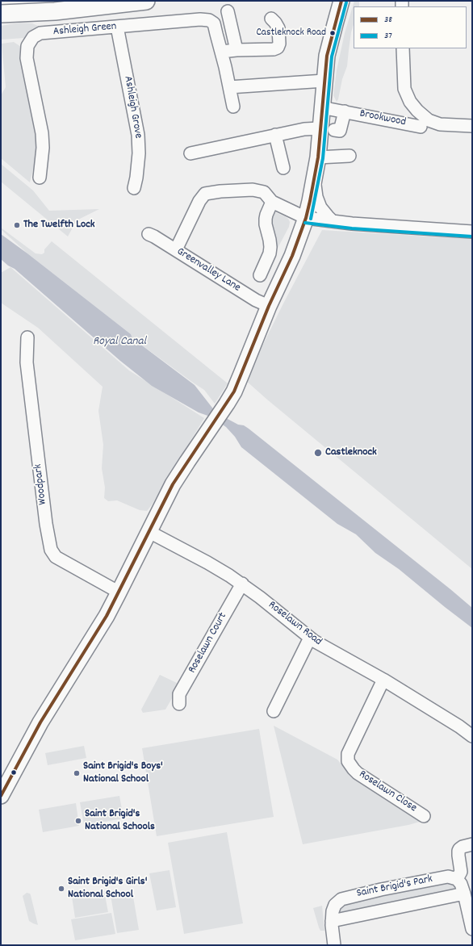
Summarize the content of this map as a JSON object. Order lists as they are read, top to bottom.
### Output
{
  "streets": {
    "street": [
      "Ashleigh Green",
      "Ashleigh Grove",
      "Brookwood",
      "Greenvalley Lane",
      "Woodpark",
      "Roselawn Road",
      "Roselawn Court",
      "Roselawn Close",
      "Saint Brigid's Park"
    ]
  },
  "crossings": [
    ["Ashleigh Green", "Ashleigh Grove"],
    ["Roselawn Road", "Roselawn Court"],
    ["Roselawn Road", "Roselawn Close"]
  ],
  "water": ["Royal Canal"],
  "places": [
    "Castleknock Road",
    "The Twelfth Lock",
    "Castleknock",
    "Saint Brigid's Boys' National School",
    "Saint Brigid's National Schools",
    "Saint Brigid's Girls' National School"
  ],
  "lines": ["transit line 38", "transit line 37"],
  "legend": ["38", "37"]
}
